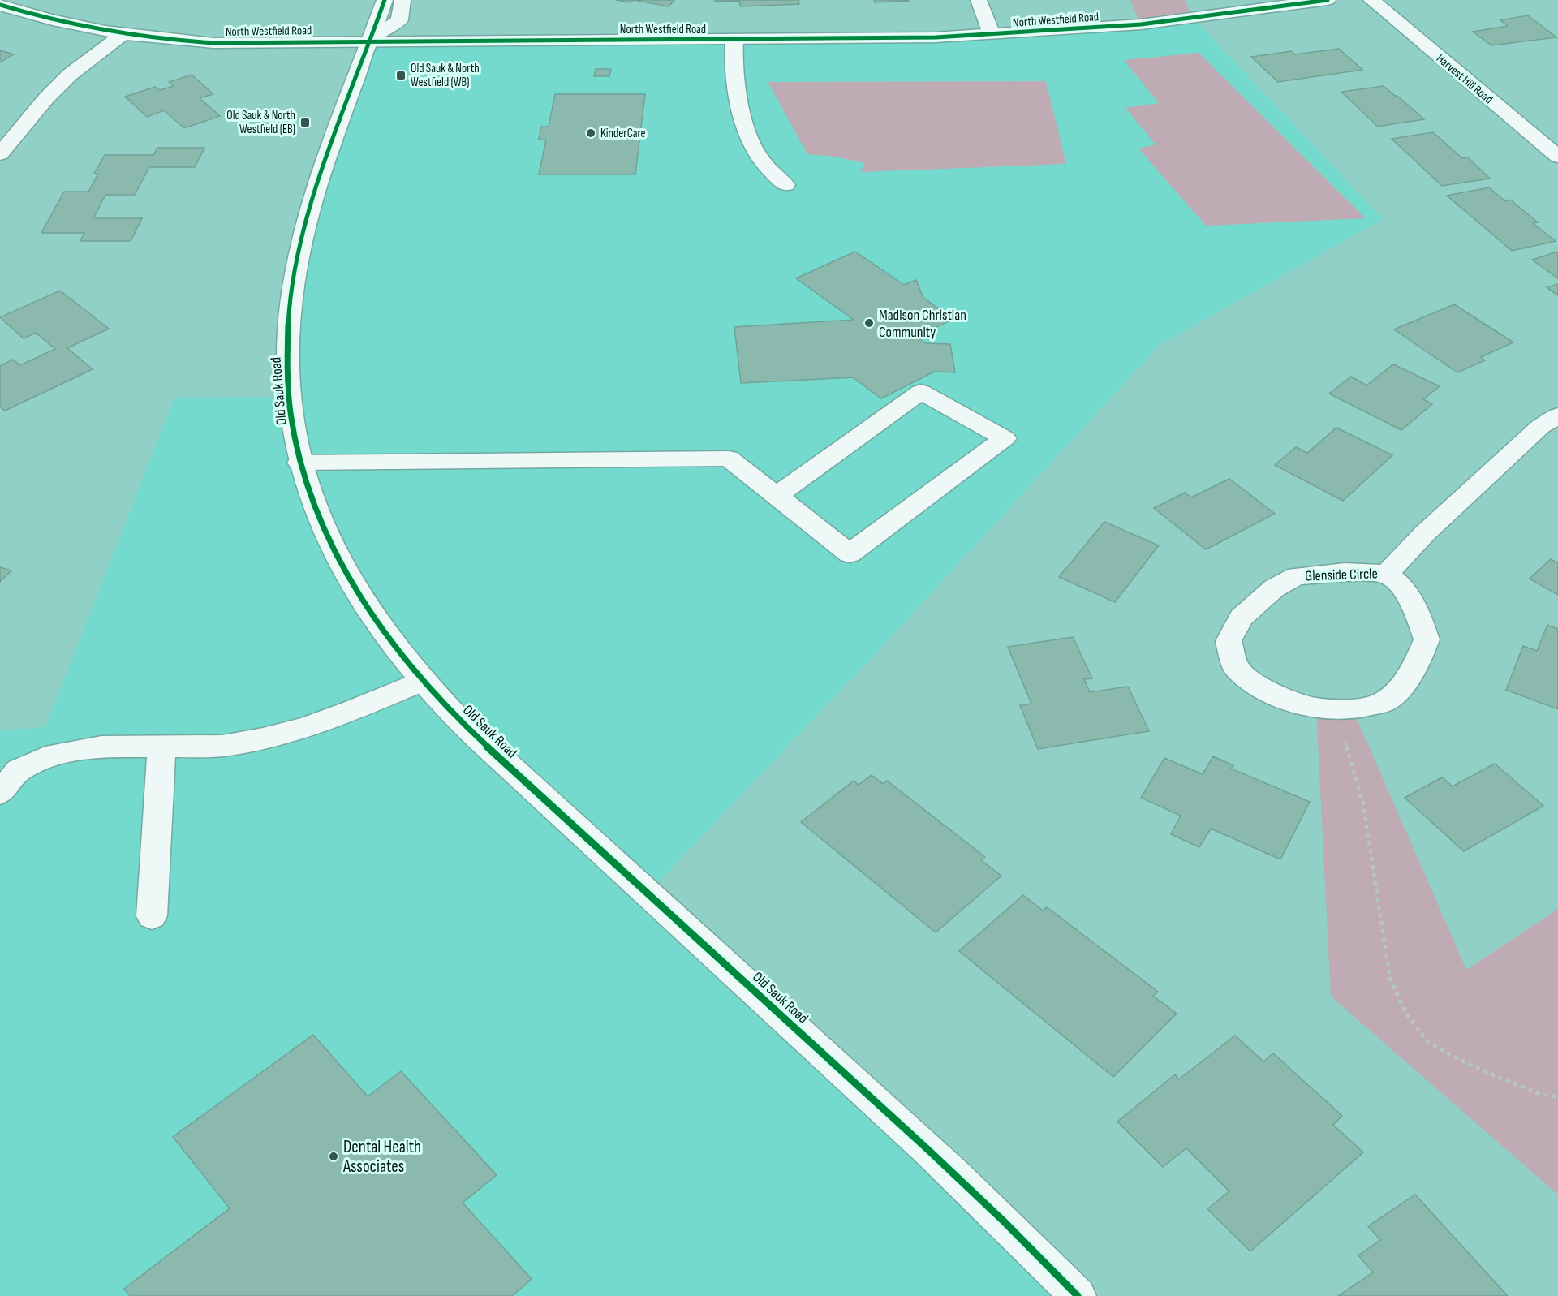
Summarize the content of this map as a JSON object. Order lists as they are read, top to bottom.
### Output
{
  "streets": {
    "street": [
      "North Westfield Road",
      "Harvest Hill Road",
      "Old Sauk Road",
      "Glenside Circle"
    ]
  },
  "crossings": [
    ["North Westfield Road", "Old Sauk Road"]
  ],
  "places": {
    "transit": ["Old Sauk & North Westfield (WB)", "Old Sauk & North Westfield (EB)"],
    "other": ["KinderCare", "Madison Christian Community", "Dental Health Associates"]
  }
}
